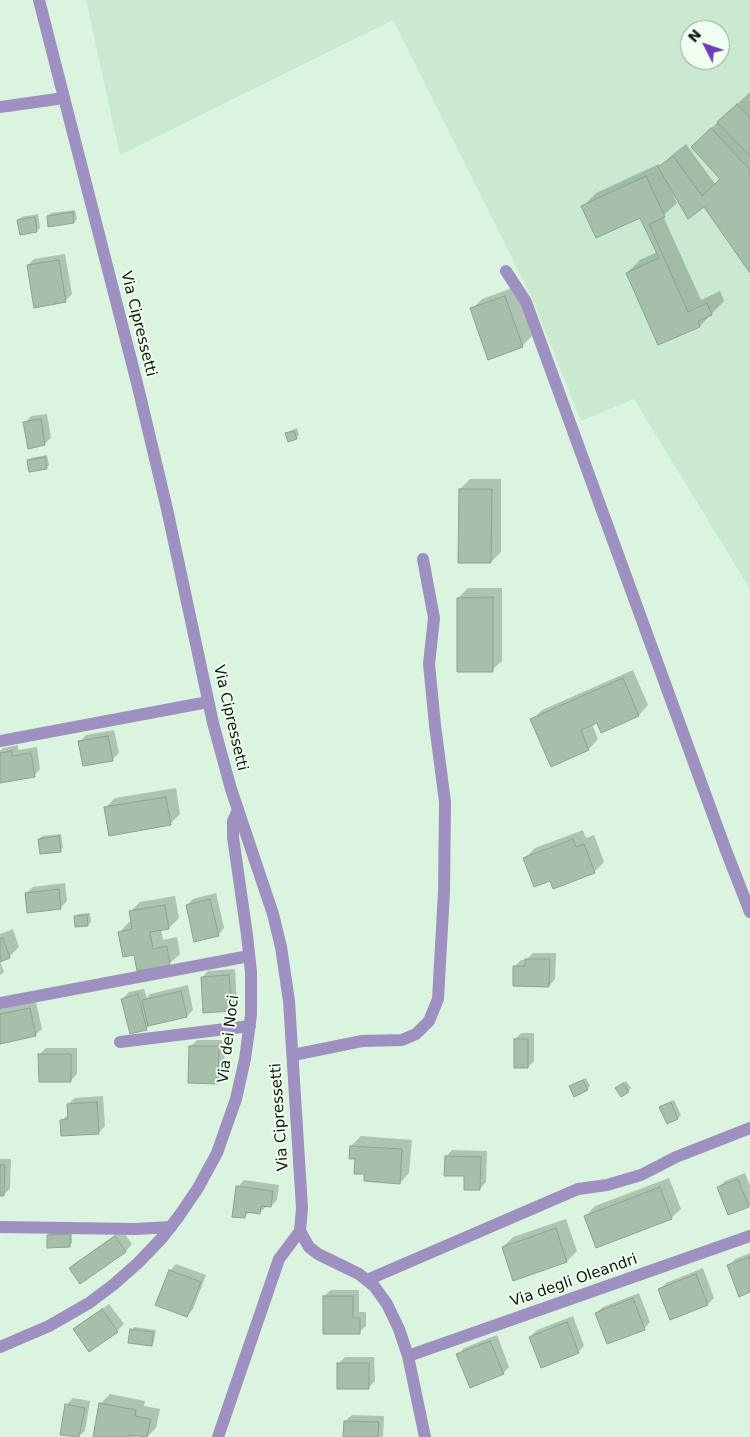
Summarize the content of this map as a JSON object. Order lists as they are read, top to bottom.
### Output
{
  "streets": {
    "street": ["Via Cipressetti", "Via dei Noci", "Via degli Oleandri"]
  },
  "crossings": [
    ["Via Cipressetti", "Via dei Noci"]
  ],
  "north": "top left"
}
